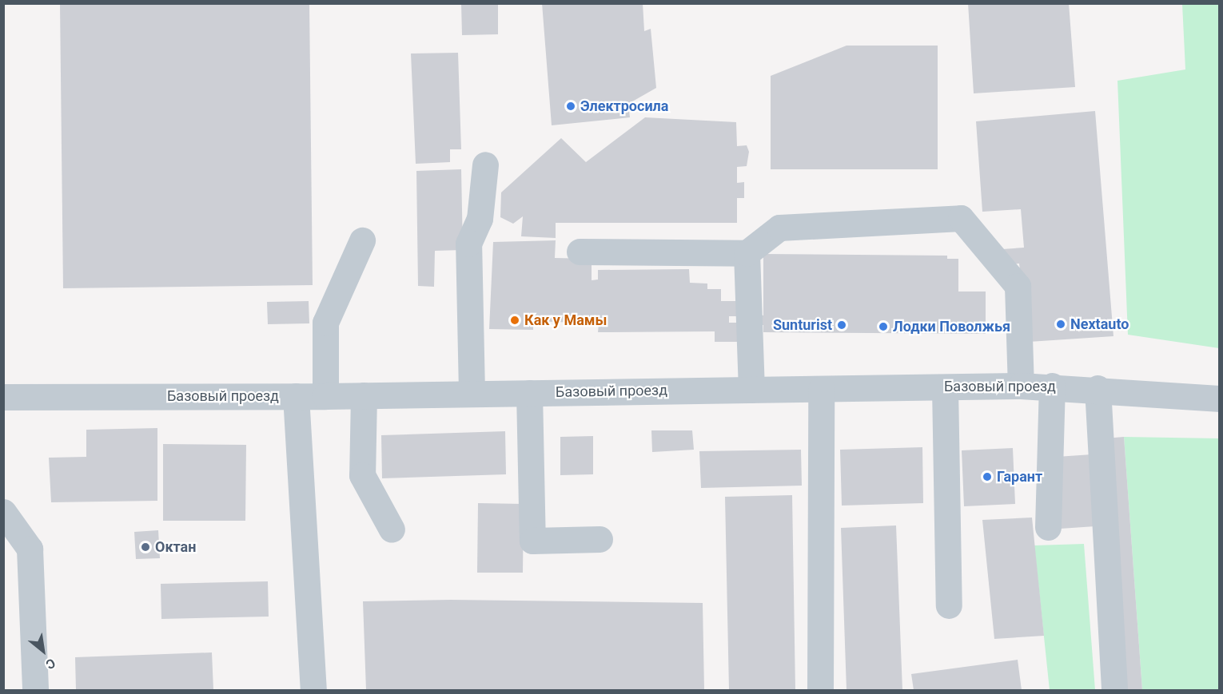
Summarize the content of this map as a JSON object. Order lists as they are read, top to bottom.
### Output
{
  "streets": {
    "street": ["Базовый проезд"]
  },
  "places": [
    "Электросила",
    "Как у Мамы",
    "Nextauto",
    "Sunturist",
    "Лодки Поволжья",
    "Гарант",
    "Октан"
  ],
  "north": "bottom right"
}
